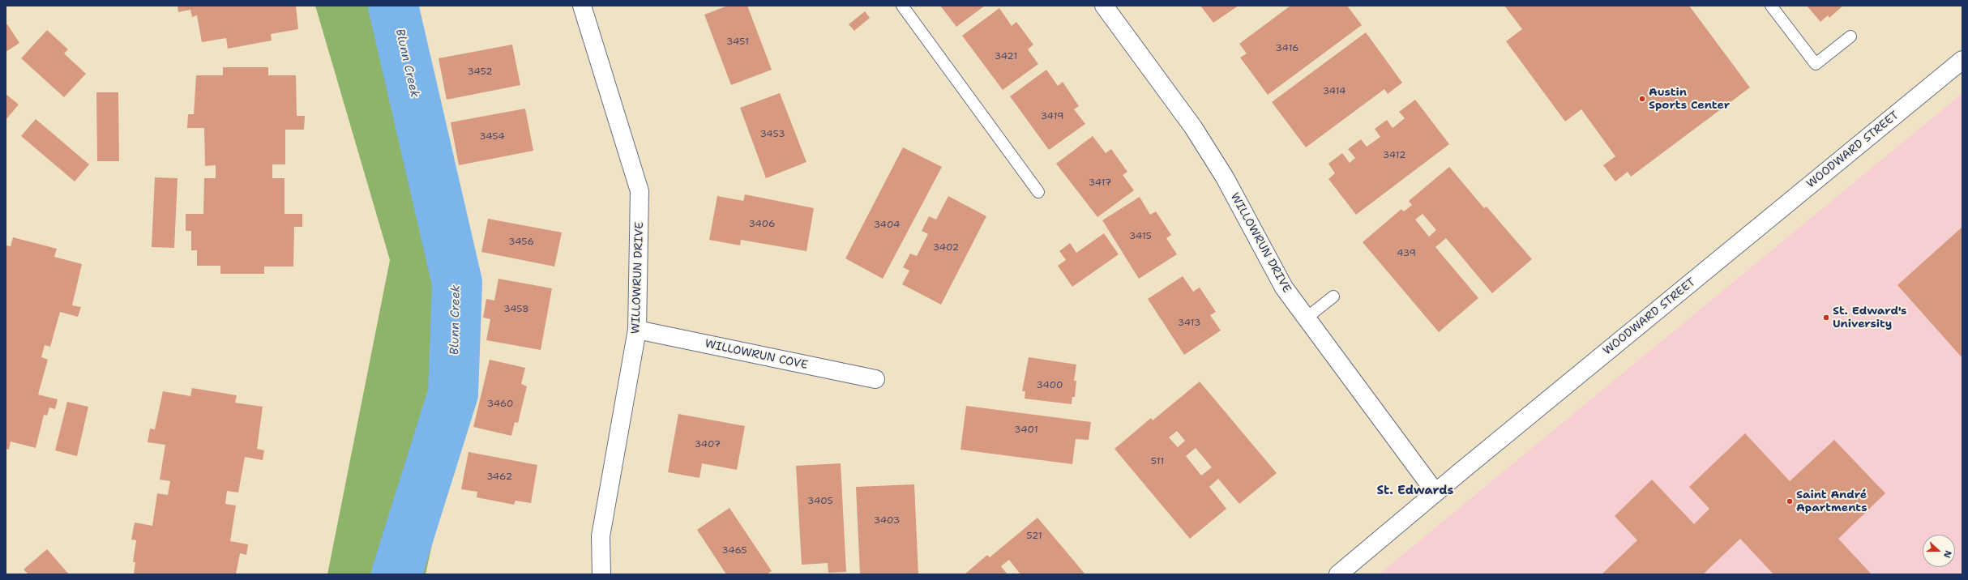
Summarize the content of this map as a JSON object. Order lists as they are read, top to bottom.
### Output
{
  "streets": {
    "street": ["WOODWARD STREET", "WILLOWRUN DRIVE", "WILLOWRUN COVE"]
  },
  "crossings": [
    ["WOODWARD STREET", "WILLOWRUN DRIVE"],
    ["WILLOWRUN DRIVE", "WILLOWRUN COVE"]
  ],
  "districts": ["St. Edwards"],
  "water": ["Blunn Creek"],
  "places": ["Austin Sports Center", "St. Edward's University", "Saint André Apartments"],
  "house_numbers": [
    "3451",
    "3416",
    "3421",
    "3452",
    "3414",
    "3419",
    "3453",
    "3454",
    "3412",
    "3417",
    "3406",
    "3404",
    "3415",
    "3456",
    "3402",
    "439",
    "3458",
    "3413",
    "3400",
    "3460",
    "3401",
    "3407",
    "511",
    "3462",
    "3405",
    "3403",
    "521",
    "3465"
  ],
  "north": "right"
}
